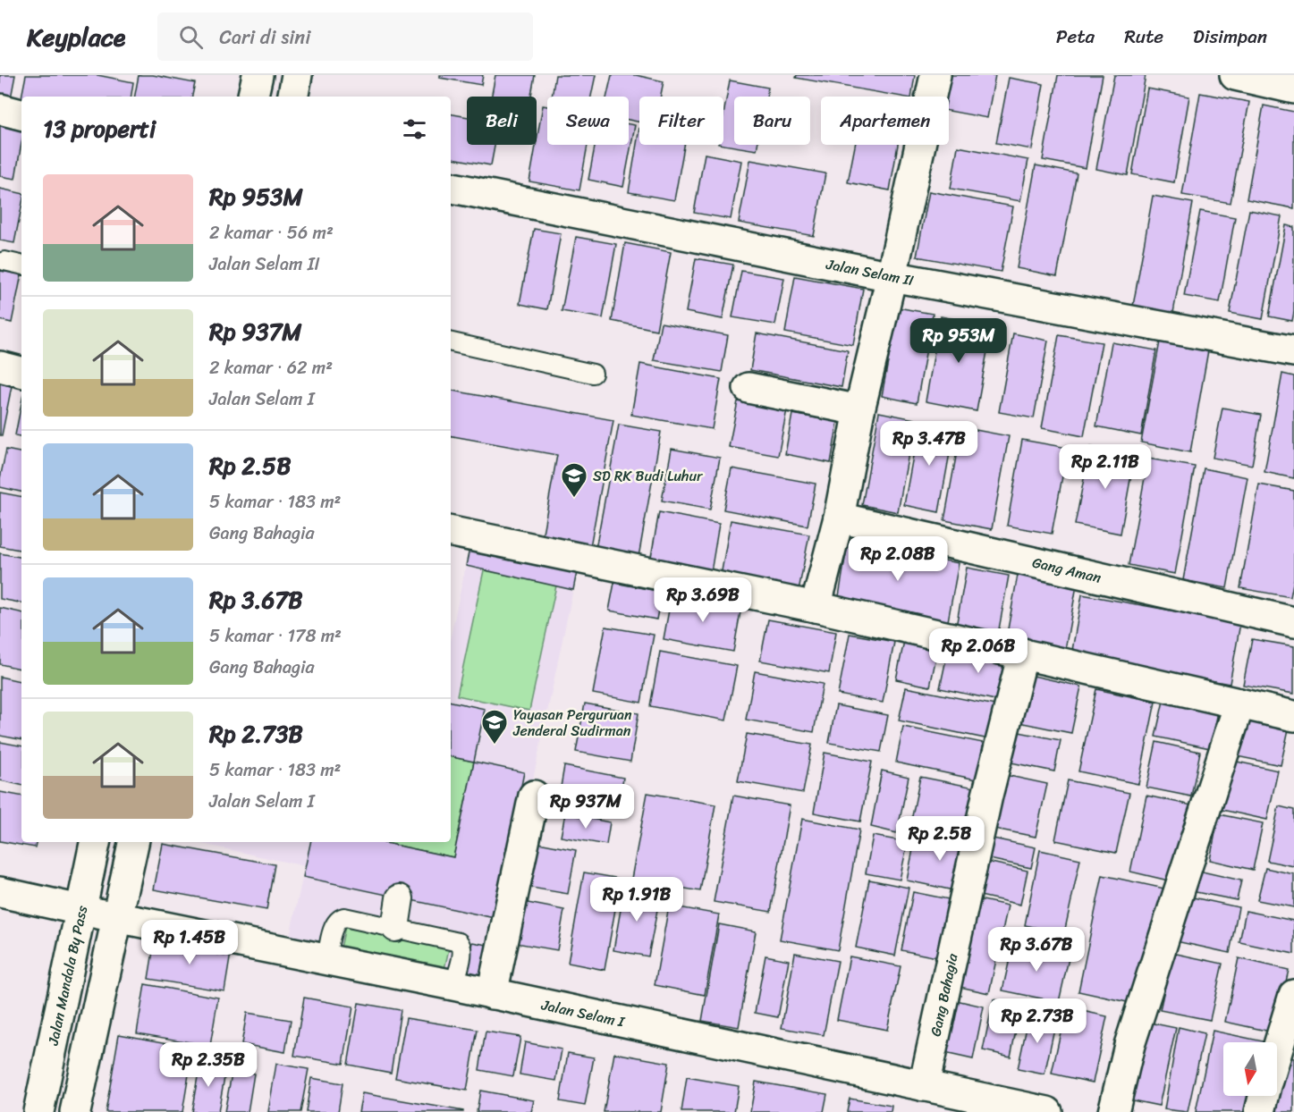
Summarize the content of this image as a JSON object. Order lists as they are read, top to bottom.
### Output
{
  "streets": {
    "street": [
      "Jalan Selam II",
      "Gang Aman",
      "Jalan Mandala By Pass",
      "Gang Bahagia",
      "Jalan Selam I"
    ]
  },
  "crossings": [
    ["Jalan Mandala By Pass", "Jalan Selam I"],
    ["Gang Bahagia", "Jalan Selam I"]
  ],
  "places": {
    "school or university": ["SD RK Budi Luhur", "Yayasan Perguruan Jenderal Sudirman"]
  },
  "north": "bottom",
  "page": {
    "header": "Keyplace",
    "search": "Cari di sini",
    "nav": ["Peta", "Rute", "Disimpan"],
    "chip": [
      "Beli",
      "Sewa",
      "Filter",
      "Baru",
      "Apartemen"
    ],
    "heading": "13 properti",
    "list": [
      {
        "name": "Rp 953M",
        "note": "2 kamar · 56 m² · Jalan Selam II"
      },
      {
        "name": "Rp 937M",
        "note": "2 kamar · 62 m² · Jalan Selam I"
      },
      {
        "name": "Rp 2.5B",
        "note": "5 kamar · 183 m² · Gang Bahagia"
      },
      {
        "name": "Rp 3.67B",
        "note": "5 kamar · 178 m² · Gang Bahagia"
      },
      {
        "name": "Rp 2.73B",
        "note": "5 kamar · 183 m² · Jalan Selam I"
      }
    ],
    "price": [
      "Rp 953M",
      "Rp 3.47B",
      "Rp 2.11B",
      "Rp 2.08B",
      "Rp 3.69B",
      "Rp 2.06B",
      "Rp 937M",
      "Rp 2.5B",
      "Rp 1.91B",
      "Rp 1.45B",
      "Rp 3.67B",
      "Rp 2.73B",
      "Rp 2.35B"
    ]
  }
}
